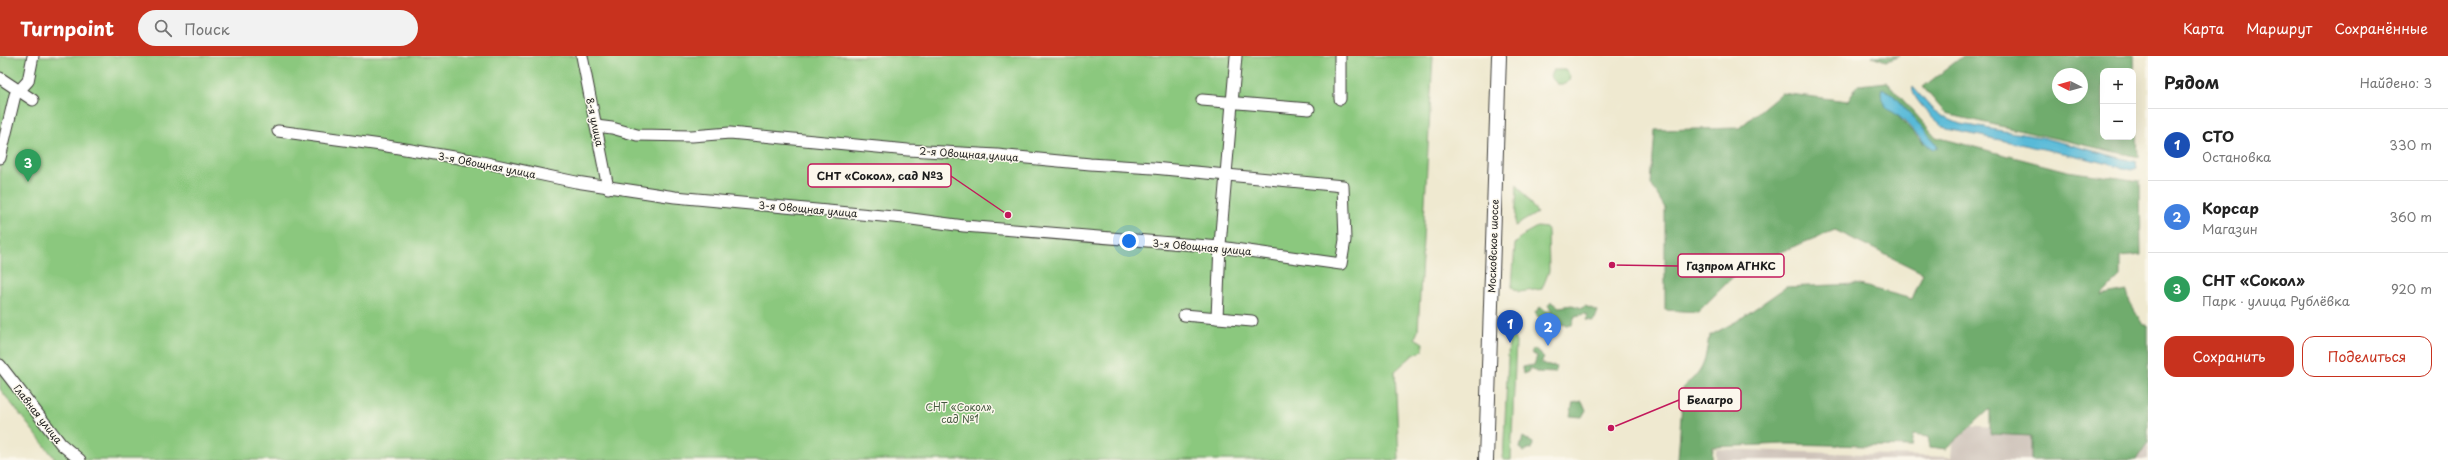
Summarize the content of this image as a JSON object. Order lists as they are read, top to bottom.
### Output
{
  "streets": {
    "main road": ["Московское шоссе"],
    "street": [
      "8-я улица",
      "2-я Овощная улица",
      "3-я Овощная улица",
      "Главная улица"
    ]
  },
  "crossings": [
    ["8-я улица", "2-я Овощная улица"],
    ["8-я улица", "3-я Овощная улица"],
    ["2-я Овощная улица", "3-я Овощная улица"]
  ],
  "parks": ["СНТ «Сокол», сад №1"],
  "places": ["СНТ «Сокол», сад №3", "Газпром АГНКС", "Белагро"],
  "north": "left",
  "page": {
    "header": "Turnpoint",
    "search": "Поиск",
    "nav": ["Карта", "Маршрут", "Сохранённые"],
    "heading": ["Рядом", "Найдено: 3"],
    "map_buttons": ["+", "−"],
    "list": [
      {
        "mark": "1",
        "name": "СТО",
        "note": "Остановка",
        "value": "330 m"
      },
      {
        "mark": "2",
        "name": "Корсар",
        "note": "Магазин",
        "value": "360 m"
      },
      {
        "mark": "3",
        "name": "СНТ «Сокол»",
        "note": "Парк · улица Рублёвка",
        "value": "920 m"
      }
    ],
    "pins": ["3", "1", "2"],
    "buttons": ["Сохранить", "Поделиться"]
  }
}
